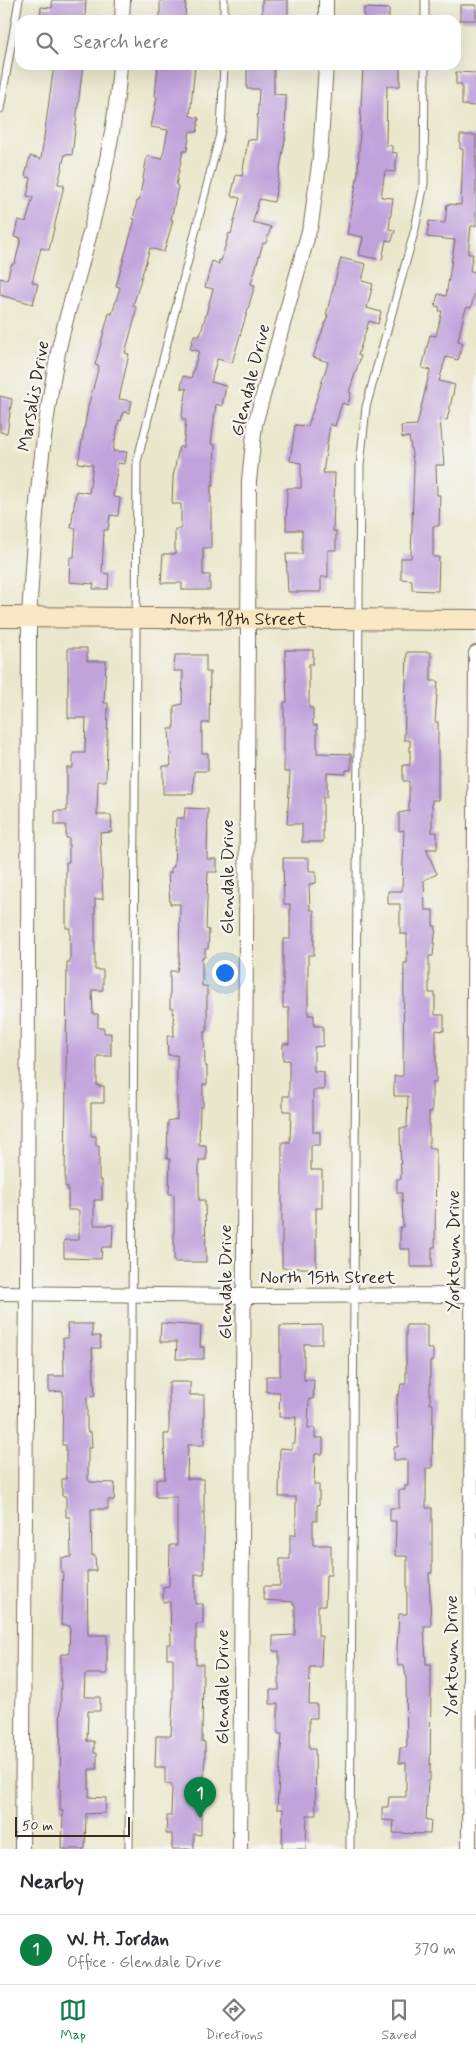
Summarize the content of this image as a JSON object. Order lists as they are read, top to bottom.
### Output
{
  "streets": {
    "street": [
      "Glendale Drive",
      "Marsalis Drive",
      "North 18th Street",
      "Yorktown Drive",
      "North 15th Street"
    ]
  },
  "crossings": [
    ["Glendale Drive", "North 18th Street"],
    ["Glendale Drive", "North 15th Street"],
    ["Marsalis Drive", "North 18th Street"],
    ["Marsalis Drive", "North 15th Street"],
    ["Yorktown Drive", "North 15th Street"]
  ],
  "scale_bar": "50 m",
  "page": {
    "search": "Search here",
    "pins": "1",
    "scale": "50 m",
    "heading": "Nearby",
    "list": [
      {
        "mark": "1",
        "name": "W. H. Jordan",
        "note": "Office · Glendale Drive",
        "value": "370 m"
      }
    ],
    "nav": ["Map", "Directions", "Saved"]
  }
}
